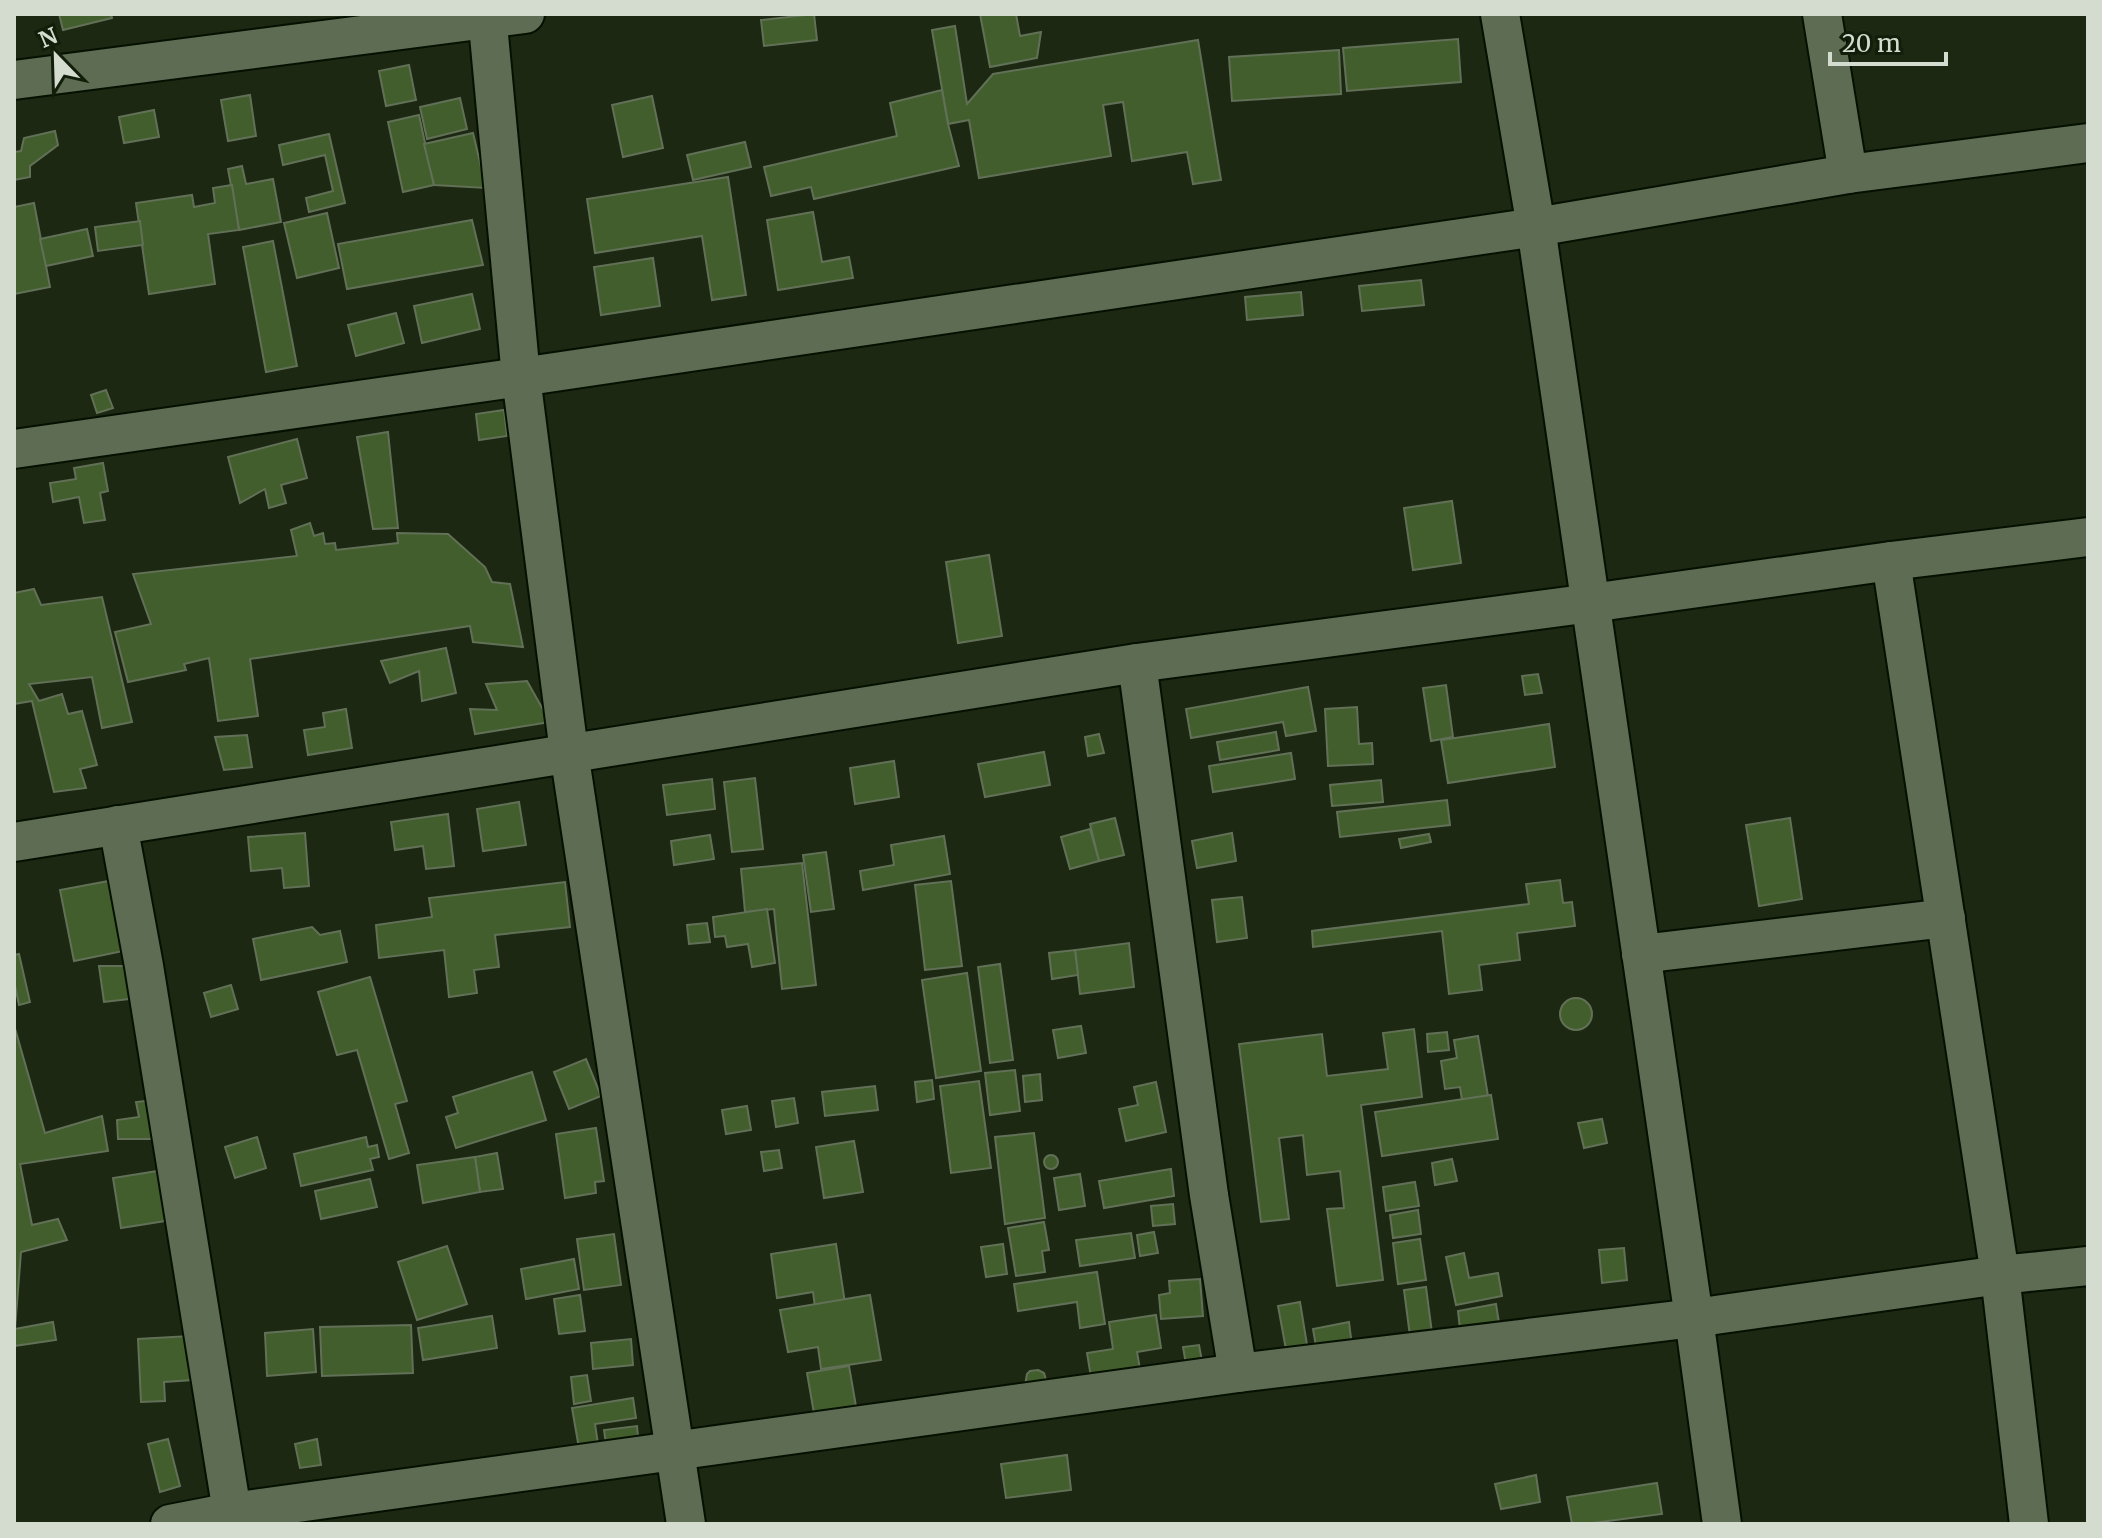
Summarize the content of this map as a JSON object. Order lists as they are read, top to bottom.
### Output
{
  "scale_bar": "20 m",
  "north": "top left"
}
